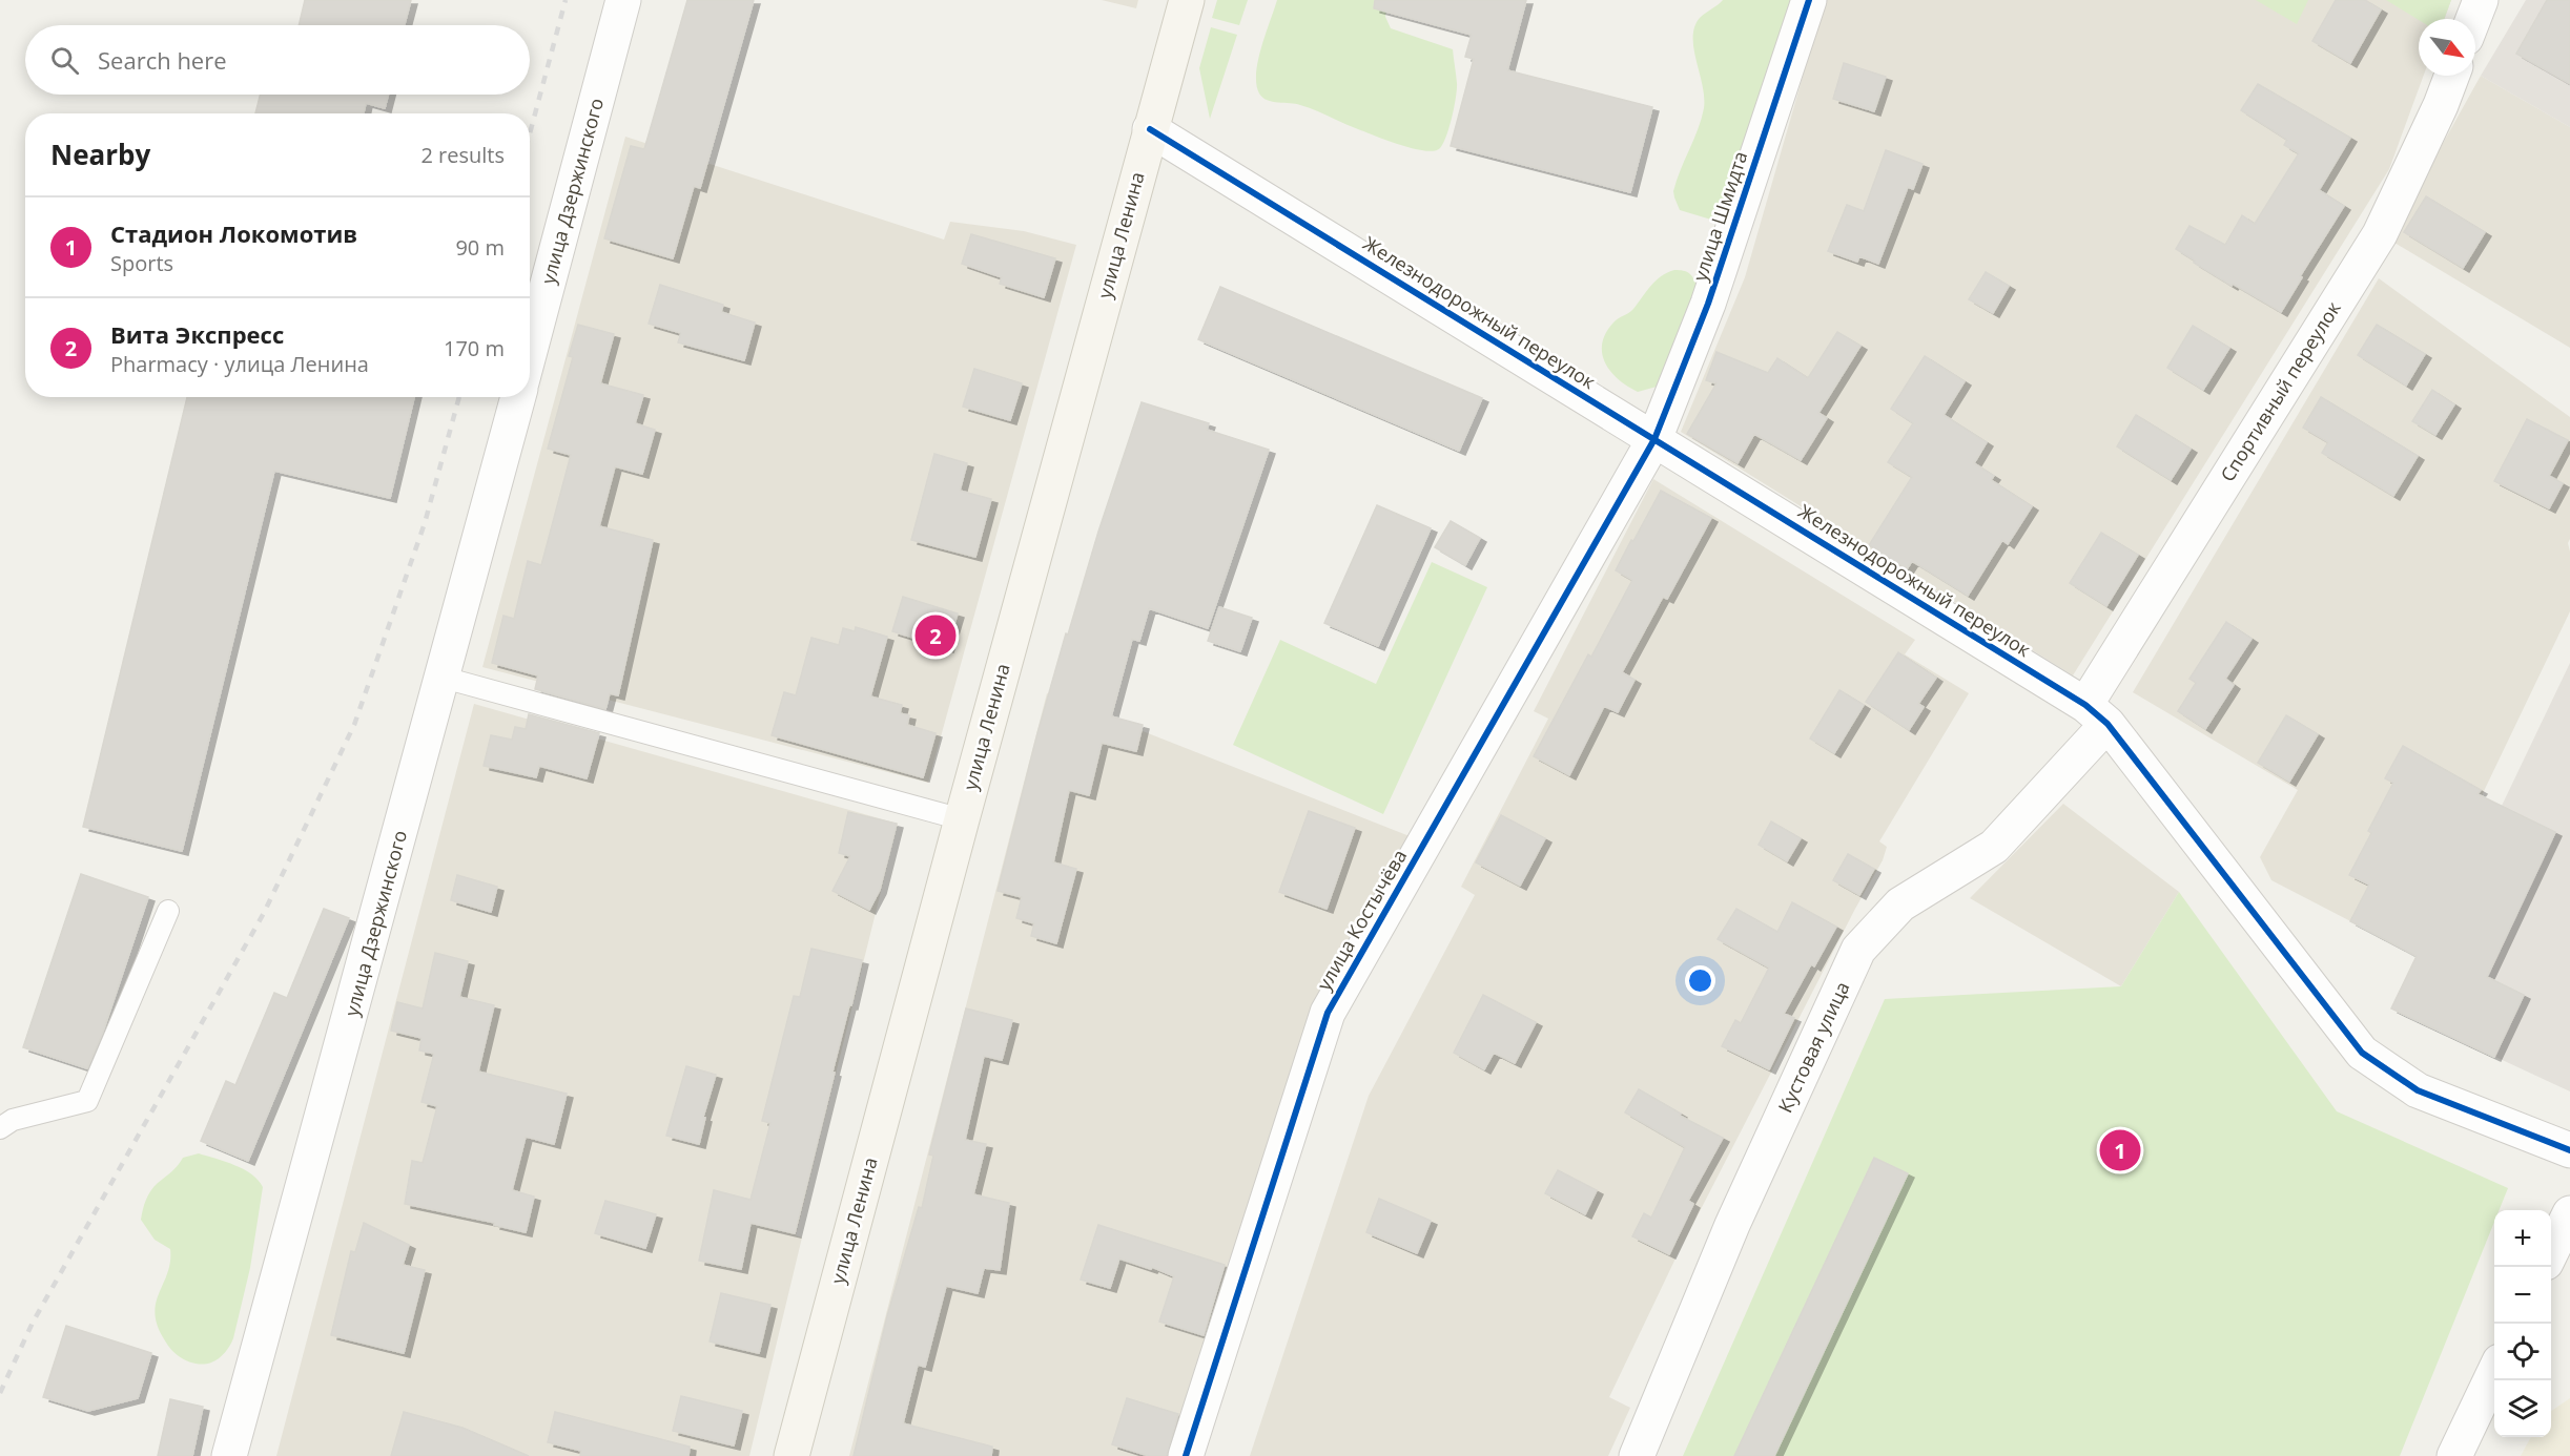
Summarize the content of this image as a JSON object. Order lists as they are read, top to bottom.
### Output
{
  "streets": {
    "main road": ["улица Ленина"],
    "street": [
      "улица Дзержинского",
      "улица Шмидта",
      "Железнодорожный переулок",
      "Спортивный переулок",
      "улица Костычёва",
      "Кустовая улица"
    ]
  },
  "crossings": [
    ["улица Шмидта", "Железнодорожный переулок"],
    ["улица Шмидта", "улица Костычёва"],
    ["улица Ленина", "Железнодорожный переулок"],
    ["Железнодорожный переулок", "Спортивный переулок"],
    ["Железнодорожный переулок", "улица Костычёва"],
    ["Железнодорожный переулок", "Кустовая улица"],
    ["Спортивный переулок", "Кустовая улица"]
  ],
  "north": "bottom right",
  "page": {
    "search": "Search here",
    "heading": ["Nearby", "2 results"],
    "list": [
      {
        "mark": "1",
        "name": "Стадион Локомотив",
        "note": "Sports",
        "value": "90 m"
      },
      {
        "mark": "2",
        "name": "Вита Экспресс",
        "note": "Pharmacy · улица Ленина",
        "value": "170 m"
      }
    ],
    "pins": ["2", "1"],
    "map_buttons": ["+", "−"]
  }
}
